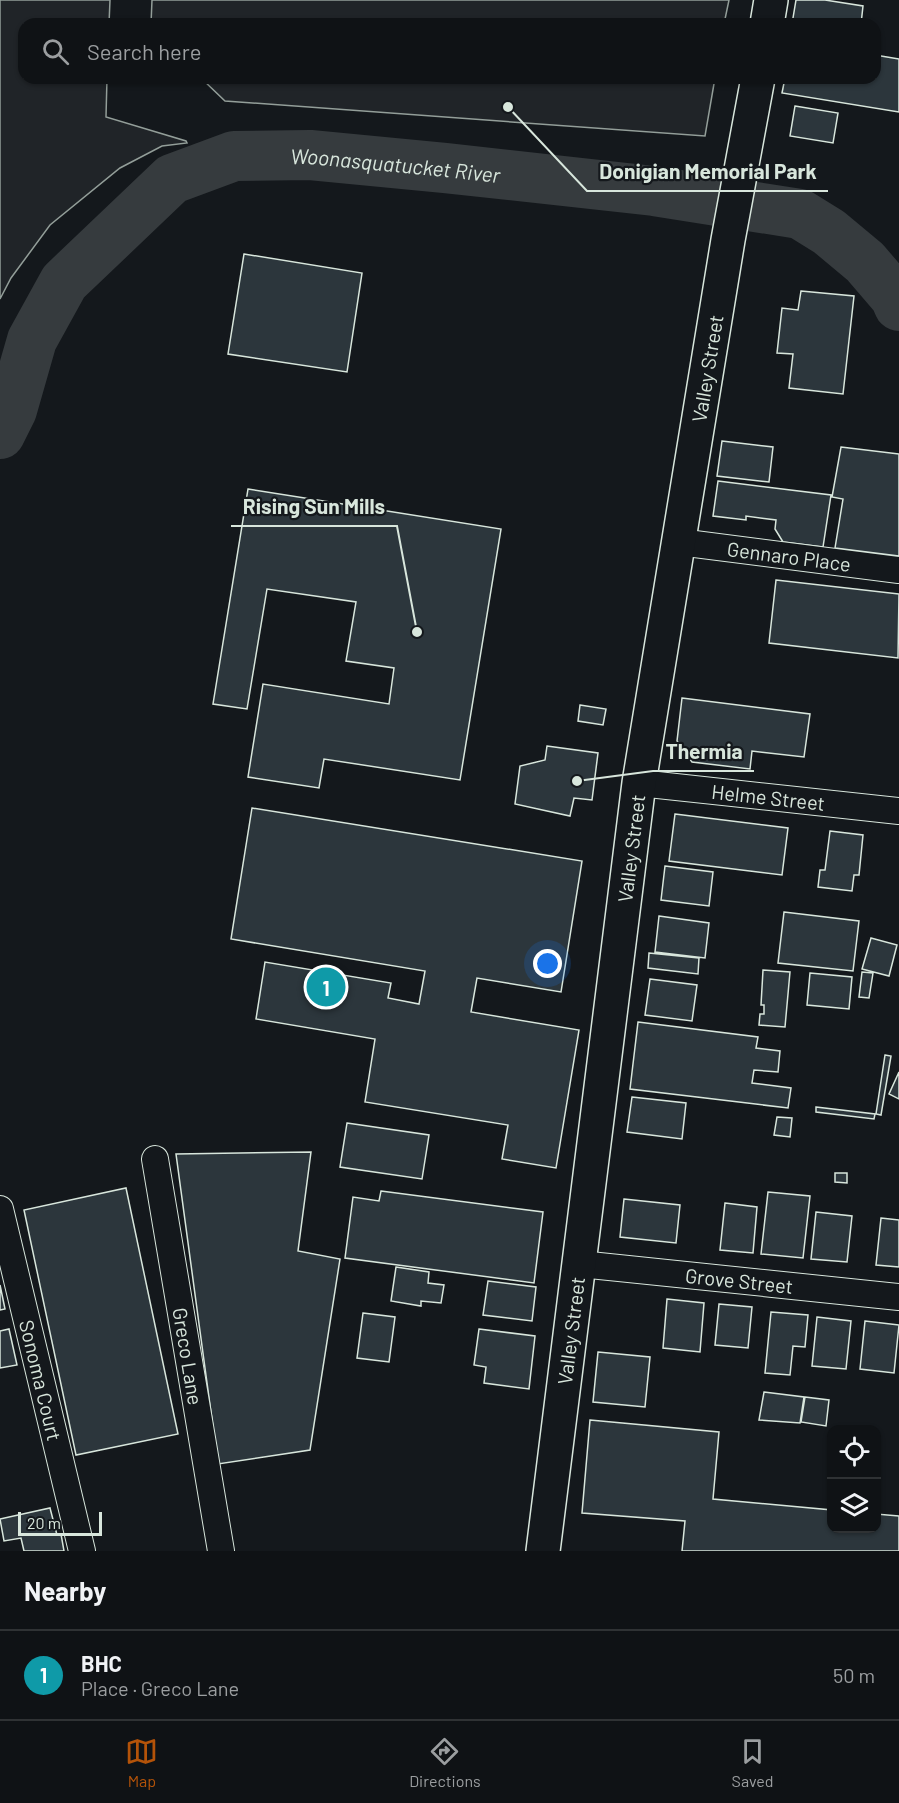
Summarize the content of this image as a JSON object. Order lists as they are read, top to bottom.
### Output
{
  "streets": {
    "main road": ["Valley Street"],
    "street": [
      "Gennaro Place",
      "Helme Street",
      "Grove Street",
      "Greco Lane",
      "Sonoma Court"
    ]
  },
  "crossings": [
    ["Valley Street", "Gennaro Place"],
    ["Valley Street", "Helme Street"],
    ["Valley Street", "Grove Street"]
  ],
  "water": ["Woonasquatucket River"],
  "places": ["Donigian Memorial Park", "Rising Sun Mills", "Thermia"],
  "scale_bar": "20 m",
  "page": {
    "search": "Search here",
    "pins": "1",
    "scale": "20 m",
    "heading": "Nearby",
    "list": [
      {
        "mark": "1",
        "name": "BHC",
        "note": "Place · Greco Lane",
        "value": "50 m"
      }
    ],
    "nav": ["Map", "Directions", "Saved"]
  }
}
